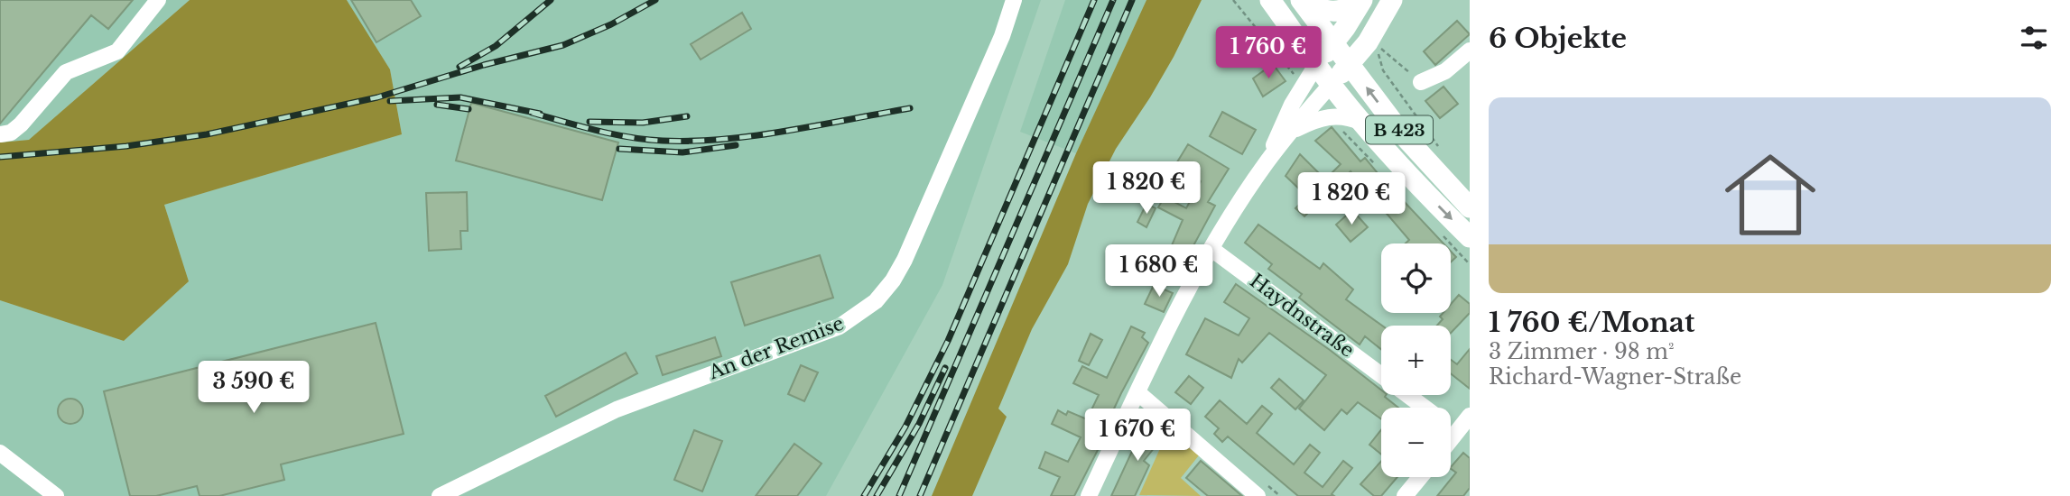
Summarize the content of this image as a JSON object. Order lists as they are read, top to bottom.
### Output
{
  "streets": {
    "main road": ["B 423"],
    "street": ["Haydnstraße", "An der Remise"]
  },
  "page": {
    "heading": "6 Objekte",
    "price": [
      "1 760 €",
      "1 820 €",
      "1 820 €",
      "1 680 €",
      "3 590 €",
      "1 670 €"
    ],
    "list": [
      {
        "name": "1 760 €/Monat",
        "note": "3 Zimmer · 98 m² · Richard-Wagner-Straße"
      }
    ],
    "map_buttons": ["+", "−"]
  }
}
